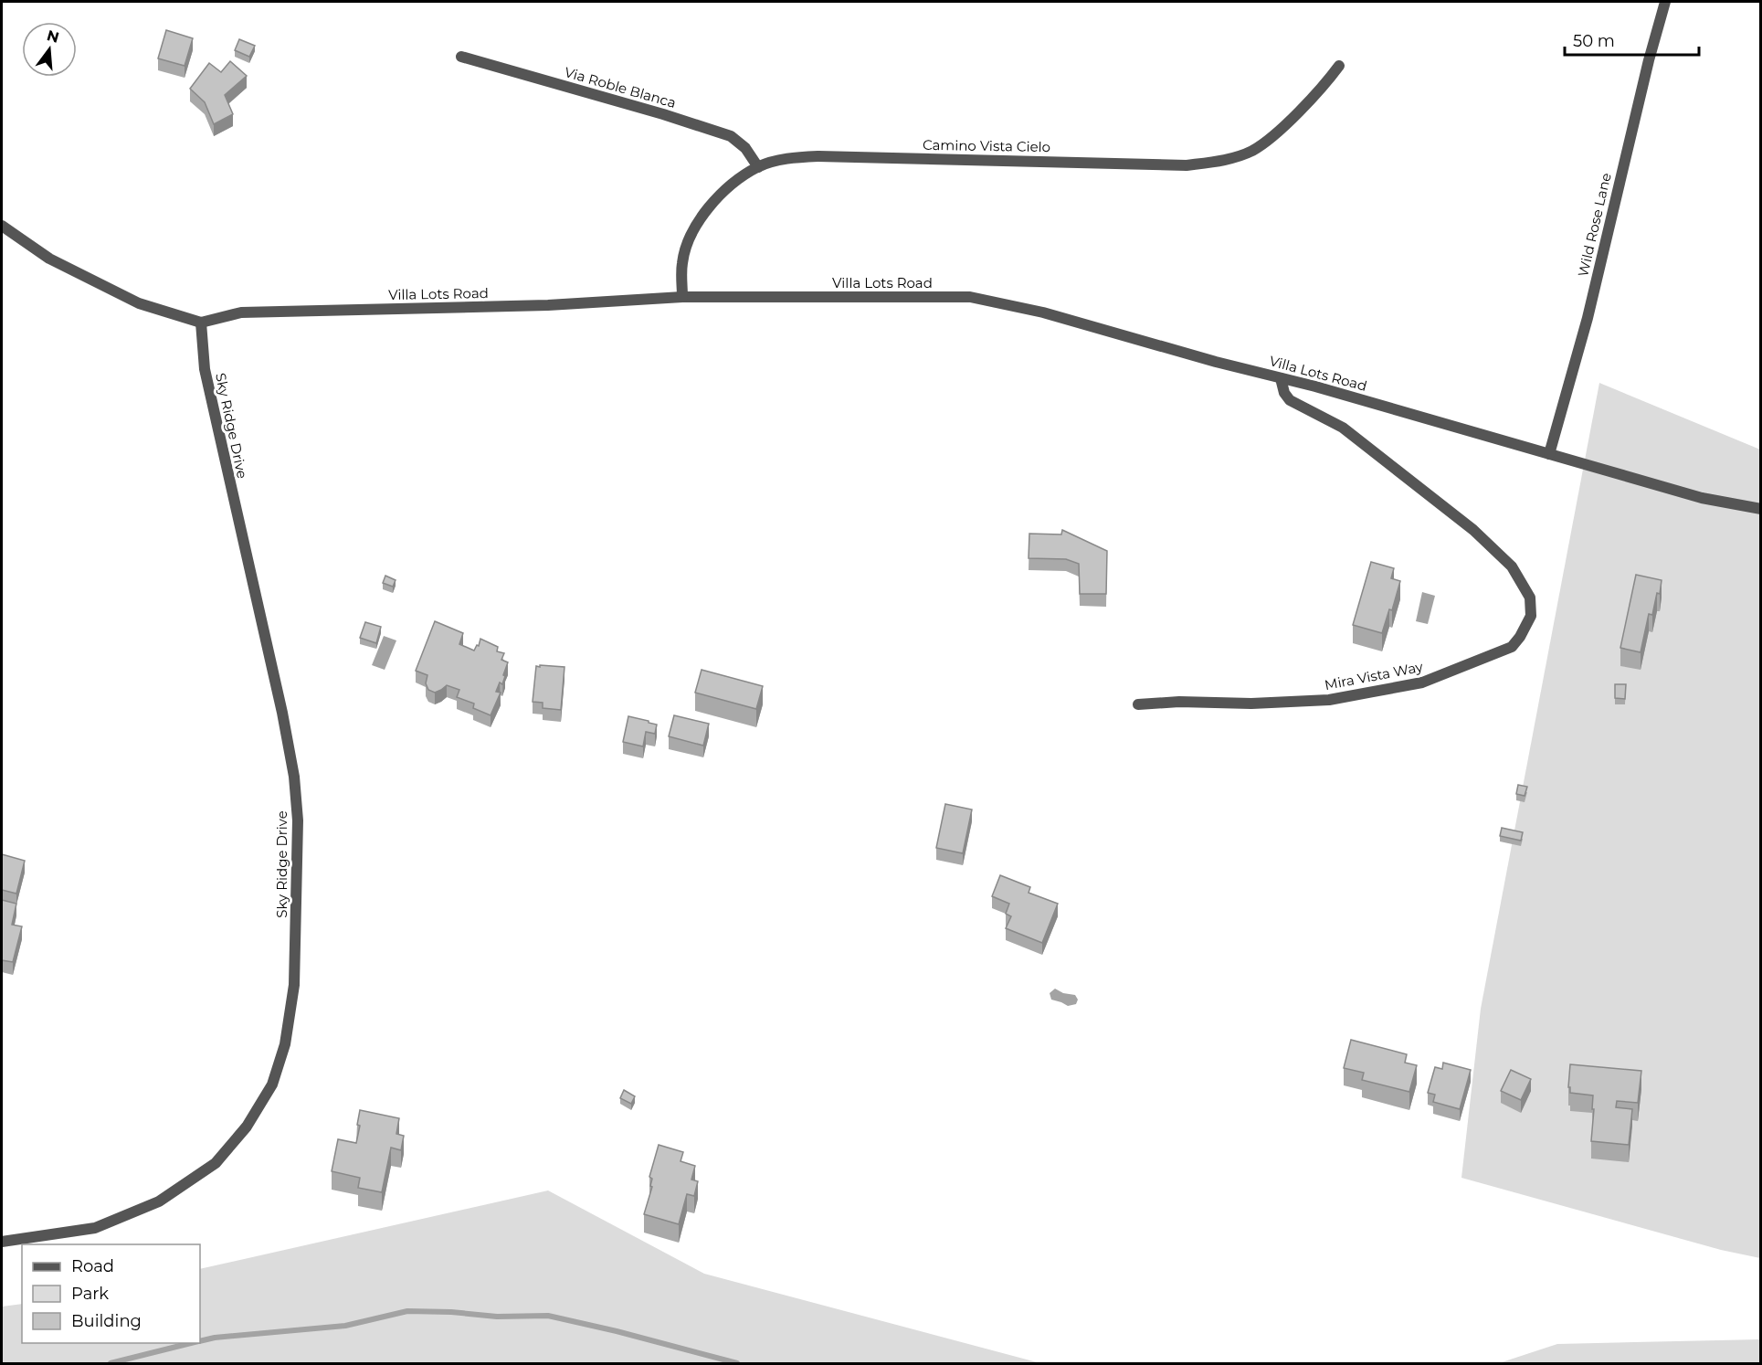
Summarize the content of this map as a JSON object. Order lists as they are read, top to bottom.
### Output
{
  "streets": {
    "street": [
      "Via Roble Blanca",
      "Camino Vista Cielo",
      "Wild Rose Lane",
      "Villa Lots Road",
      "Sky Ridge Drive",
      "Mira Vista Way"
    ]
  },
  "crossings": [
    ["Via Roble Blanca", "Camino Vista Cielo"],
    ["Camino Vista Cielo", "Villa Lots Road"],
    ["Wild Rose Lane", "Villa Lots Road"],
    ["Villa Lots Road", "Sky Ridge Drive"],
    ["Villa Lots Road", "Mira Vista Way"]
  ],
  "legend": ["Road", "Park", "Building"],
  "scale_bar": "50 m",
  "north": "top"
}
